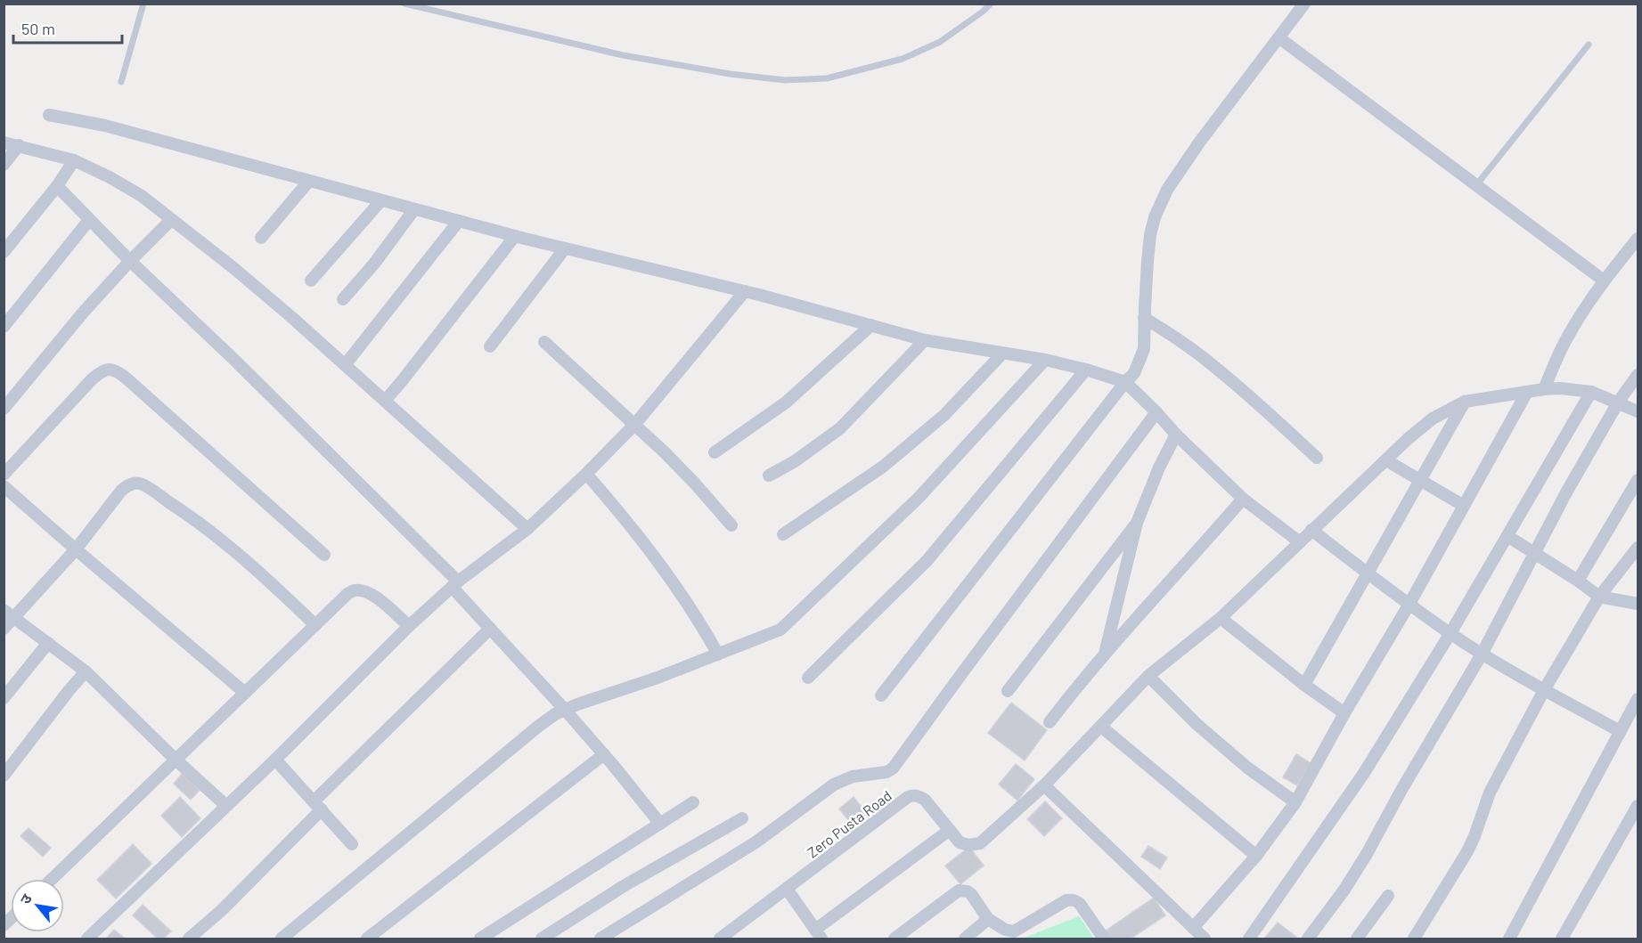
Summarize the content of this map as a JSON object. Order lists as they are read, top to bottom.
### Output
{
  "streets": {
    "street": ["Zero Pusta Road"]
  },
  "scale_bar": "50 m",
  "north": "top left"
}
